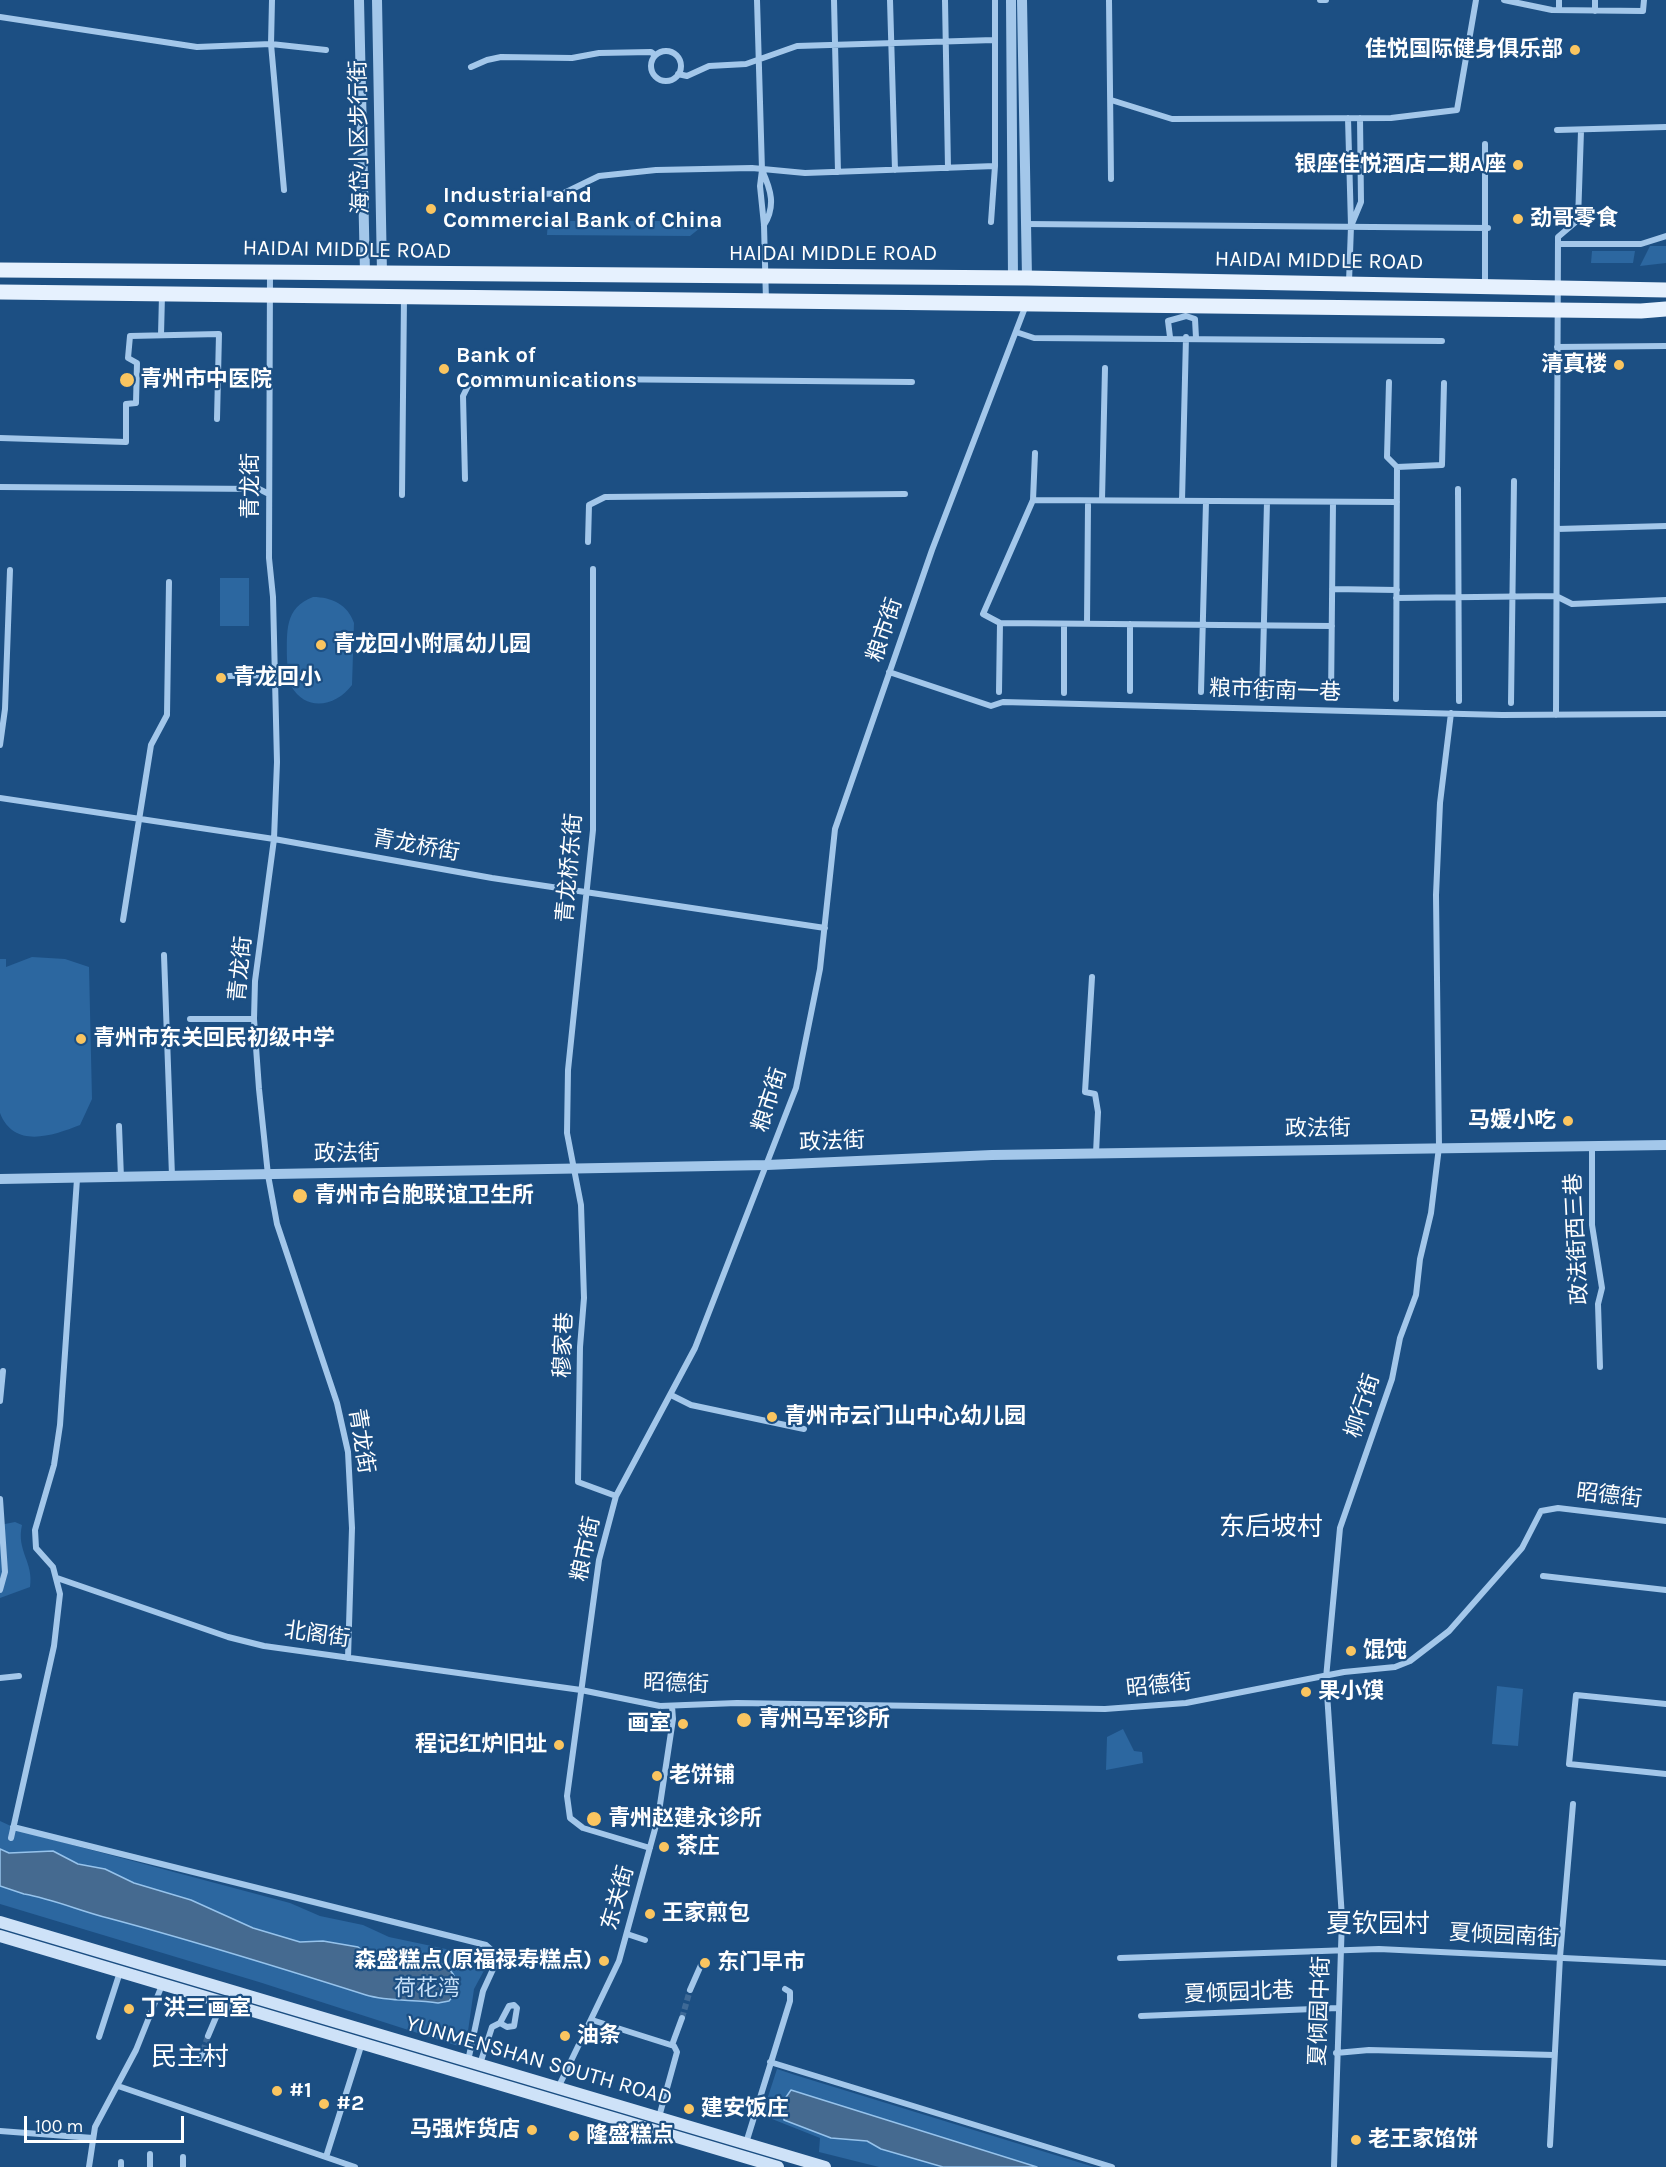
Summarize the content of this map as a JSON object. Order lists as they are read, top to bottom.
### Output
{
  "streets": {
    "main road": ["HAIDAI MIDDLE ROAD", "YUNMENSHAN SOUTH ROAD"],
    "street": [
      "海岱小区步行街",
      "青龙街",
      "粮市街",
      "粮市街南一巷",
      "青龙桥街",
      "青龙桥东街",
      "政法街",
      "政法街西三巷",
      "穆家巷",
      "柳行街",
      "昭德街",
      "北阁街",
      "东关街",
      "夏倾园南街",
      "夏倾园北巷",
      "夏倾园中街"
    ]
  },
  "crossings": [
    ["海岱小区步行街", "HAIDAI MIDDLE ROAD"],
    ["HAIDAI MIDDLE ROAD", "青龙街"],
    ["HAIDAI MIDDLE ROAD", "粮市街"],
    ["青龙街", "青龙桥街"],
    ["青龙街", "政法街"],
    ["青龙街", "北阁街"],
    ["粮市街", "粮市街南一巷"],
    ["粮市街", "青龙桥街"],
    ["粮市街", "政法街"],
    ["粮市街", "穆家巷"],
    ["粮市街", "昭德街"],
    ["粮市街", "北阁街"],
    ["粮市街", "东关街"],
    ["粮市街南一巷", "柳行街"],
    ["青龙桥街", "青龙桥东街"],
    ["青龙桥东街", "政法街"],
    ["青龙桥东街", "穆家巷"],
    ["政法街", "政法街西三巷"],
    ["政法街", "穆家巷"],
    ["政法街", "柳行街"],
    ["柳行街", "昭德街"],
    ["柳行街", "夏倾园中街"],
    ["昭德街", "北阁街"],
    ["昭德街", "东关街"],
    ["昭德街", "夏倾园中街"],
    ["东关街", "YUNMENSHAN SOUTH ROAD"],
    ["夏倾园南街", "夏倾园中街"],
    ["夏倾园北巷", "夏倾园中街"]
  ],
  "districts": ["东后坡村", "夏钦园村", "民主村"],
  "parks": ["荷花湾"],
  "places": [
    "佳悦国际健身俱乐部",
    "银座佳悦酒店二期A座",
    "Industrial and Commercial Bank of China",
    "劲哥零食",
    "清真楼",
    "Bank of Communications",
    "青州市中医院",
    "青龙回小附属幼儿园",
    "青龙回小",
    "青州市东关回民初级中学",
    "马媛小吃",
    "青州市台胞联谊卫生所",
    "青州市云门山中心幼儿园",
    "馄饨",
    "果小馍",
    "青州马军诊所",
    "画室",
    "程记红炉旧址",
    "老饼铺",
    "青州赵建永诊所",
    "茶庄",
    "王家煎包",
    "森盛糕点(原福禄寿糕点)",
    "东门早市",
    "丁洪三画室",
    "油条",
    "#1",
    "#2",
    "建安饭庄",
    "马强炸货店",
    "隆盛糕点",
    "老王家馅饼"
  ],
  "scale_bar": "100 m"
}
